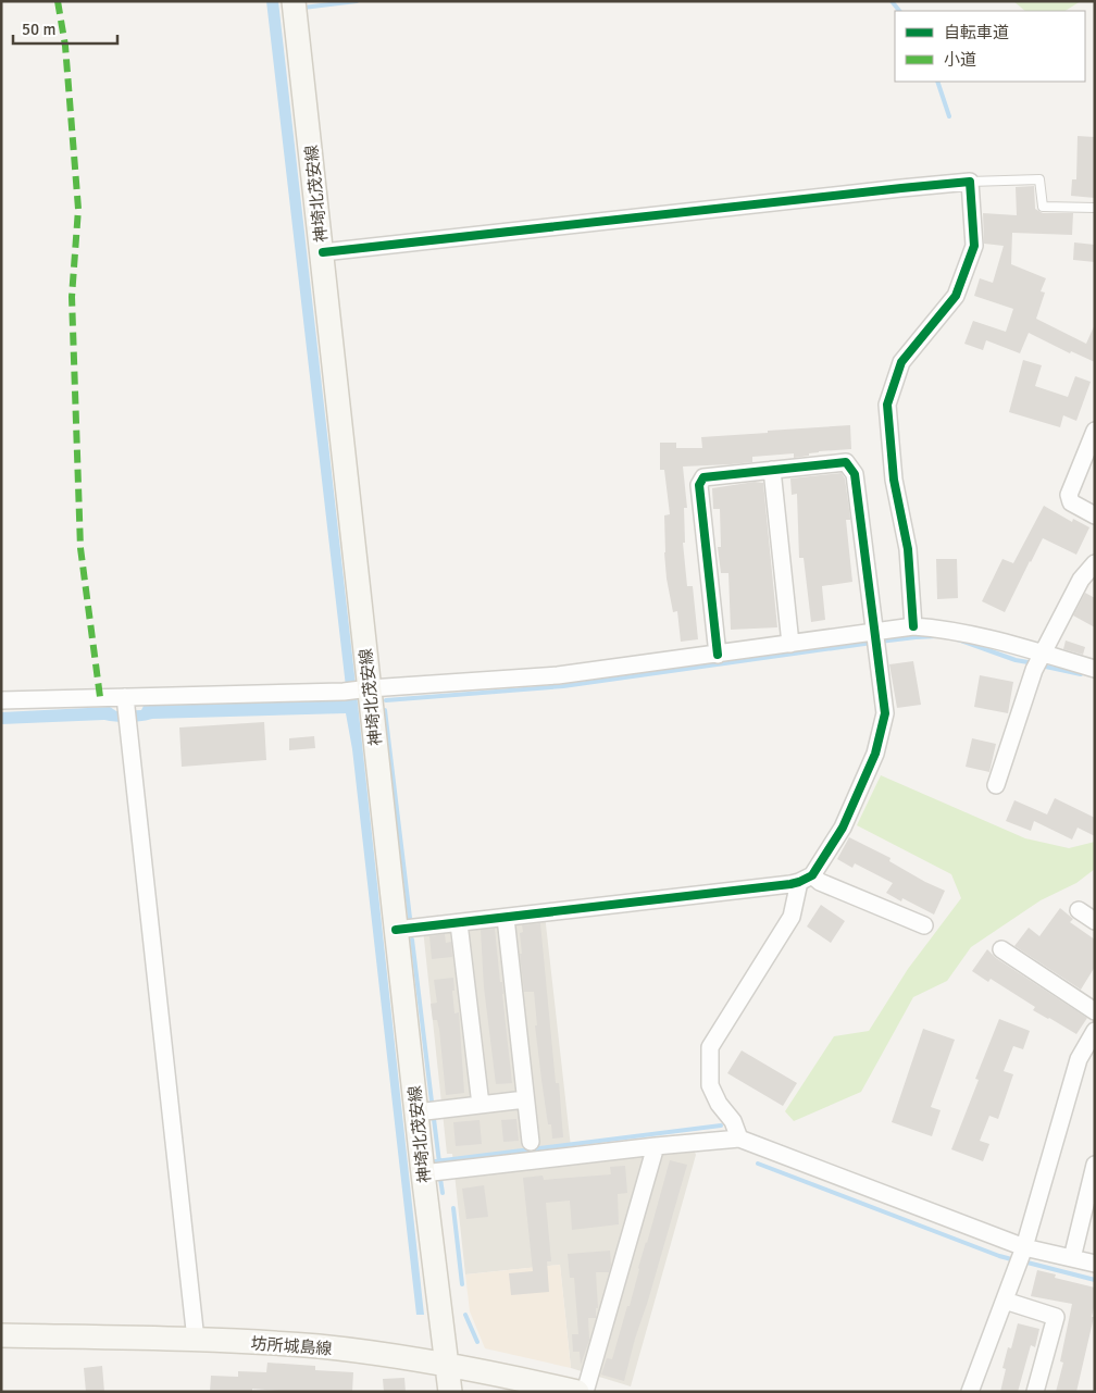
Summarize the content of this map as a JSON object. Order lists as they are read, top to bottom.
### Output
{
  "streets": {
    "main road": ["神埼北茂安線", "坊所城島線"]
  },
  "crossings": [
    ["神埼北茂安線", "坊所城島線"]
  ],
  "legend": ["自転車道", "小道"],
  "scale_bar": "50 m"
}
